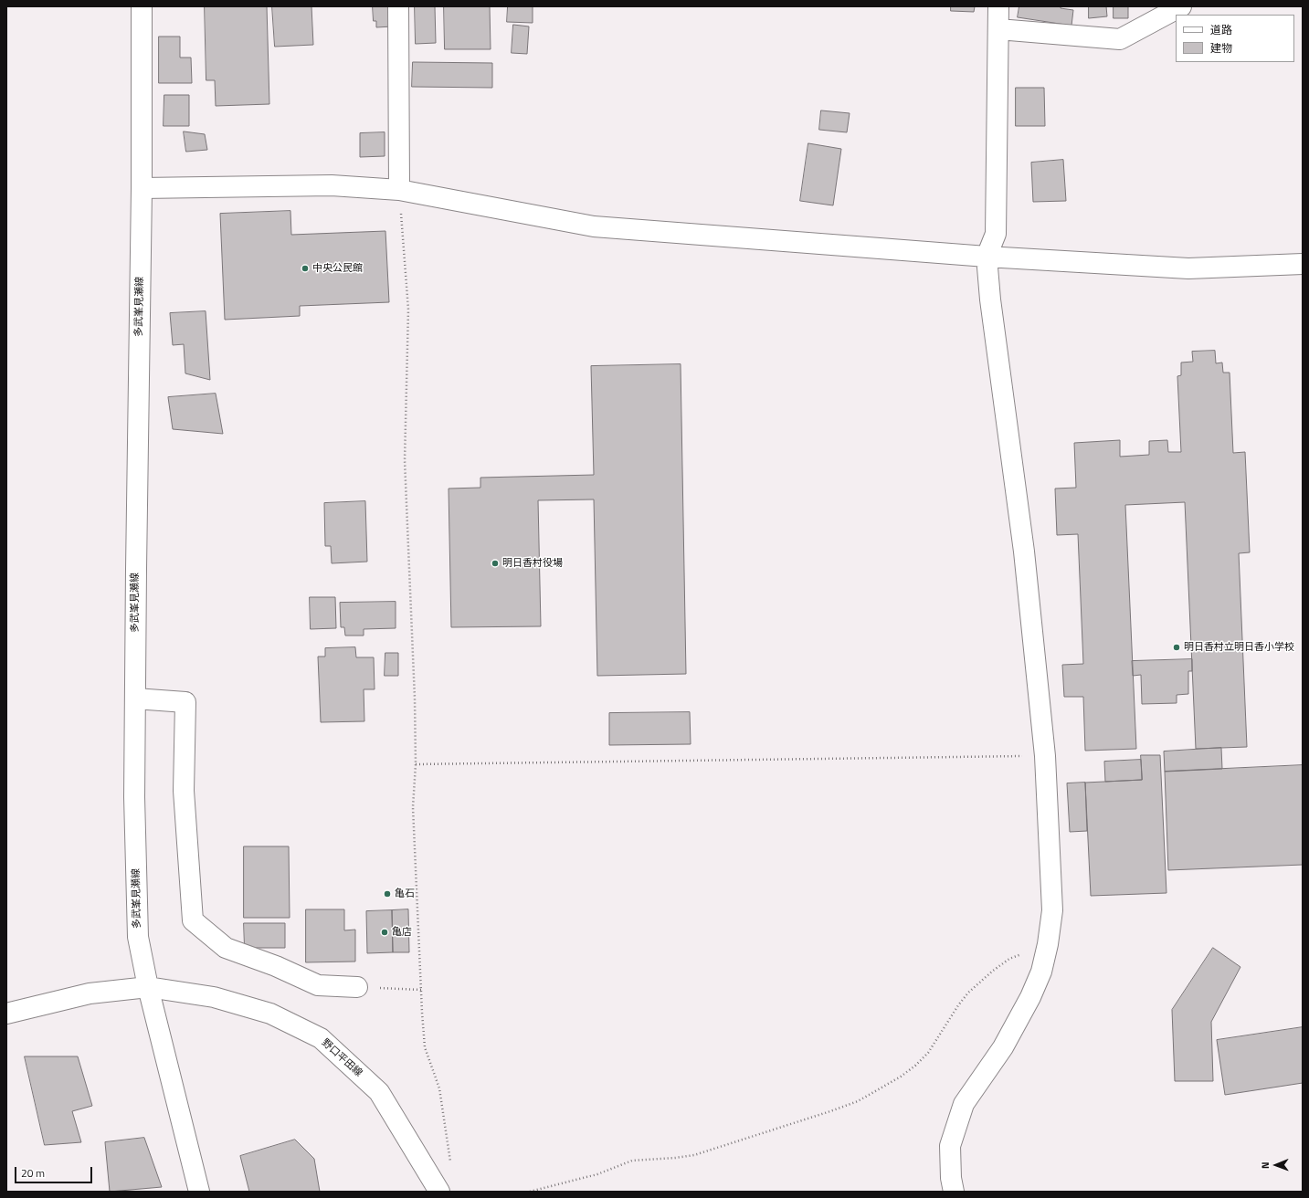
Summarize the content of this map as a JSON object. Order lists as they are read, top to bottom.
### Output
{
  "streets": {
    "street": ["多武峯見瀬線", "野口平田線"]
  },
  "crossings": [
    ["多武峯見瀬線", "野口平田線"]
  ],
  "places": [
    "中央公民館",
    "明日香村役場",
    "明日香村立明日香小学校",
    "亀石",
    "亀店"
  ],
  "legend": ["道路", "建物"],
  "scale_bar": "20 m",
  "north": "left"
}
